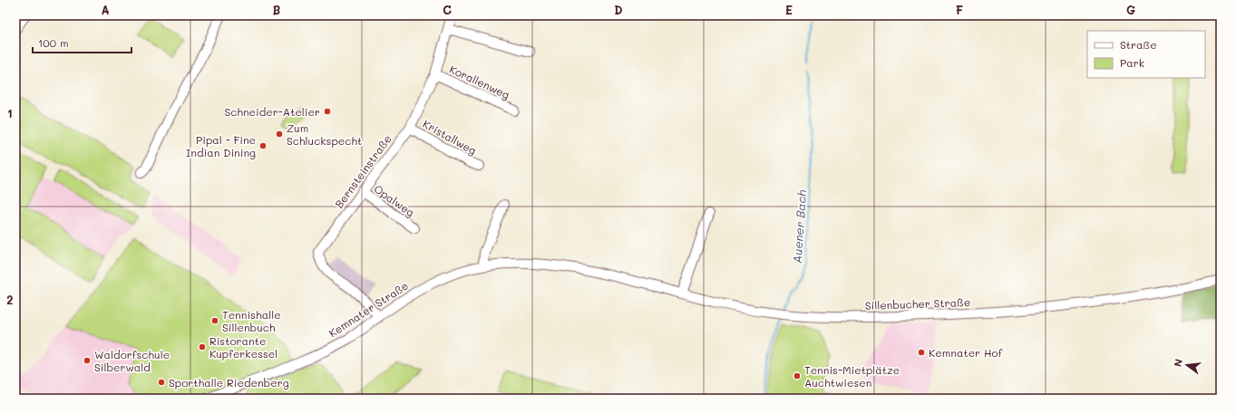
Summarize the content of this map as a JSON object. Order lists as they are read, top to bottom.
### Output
{
  "streets": {
    "street": [
      "Korallenweg",
      "Kristallweg",
      "Bernsteinstraße",
      "Opalweg",
      "Sillenbucher Straße",
      "Kemnater Straße"
    ]
  },
  "crossings": [
    ["Korallenweg", "Bernsteinstraße"],
    ["Kristallweg", "Bernsteinstraße"],
    ["Bernsteinstraße", "Opalweg"],
    ["Bernsteinstraße", "Kemnater Straße"],
    ["Sillenbucher Straße", "Kemnater Straße"]
  ],
  "water": ["Auener Bach"],
  "places": [
    "Schneider-Atelier",
    "Zum Schluckspecht",
    "Pipal - Fine Indian Dining",
    "Tennishalle Sillenbuch",
    "Ristorante Kupferkessel",
    "Kemnater Hof",
    "Waldorfschule Silberwald",
    "Tennis-Mietplätze Auchtwiesen",
    "Sporthalle Riedenberg"
  ],
  "legend": ["Straße", "Park"],
  "scale_bar": "100 m",
  "north": "left",
  "grid": {
    "columns": [
      "A",
      "B",
      "C",
      "D",
      "E",
      "F",
      "G"
    ],
    "rows": ["1", "2"]
  }
}
